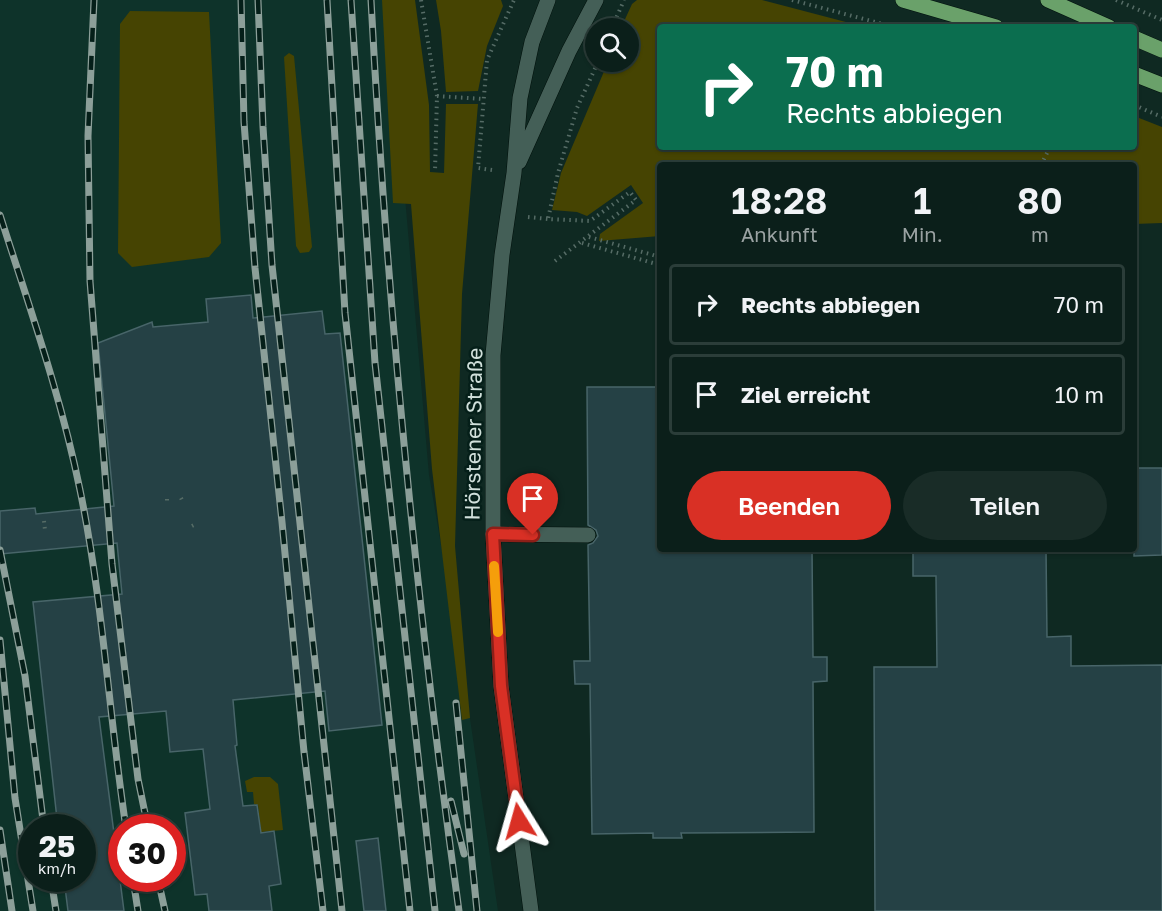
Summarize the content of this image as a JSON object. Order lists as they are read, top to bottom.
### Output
{
  "streets": {
    "street": ["Hörstener Straße"]
  },
  "page": {
    "turn": ["70 m", "Rechts abbiegen"],
    "eta": [
      "18:28",
      "Ankunft",
      "1",
      "Min.",
      "80",
      "m"
    ],
    "list": [
      {
        "name": "Rechts abbiegen",
        "value": "70 m"
      },
      {
        "name": "Ziel erreicht",
        "value": "10 m"
      }
    ],
    "buttons": ["Beenden", "Teilen"],
    "speed": "25 km/h",
    "limit": "30"
  }
}
